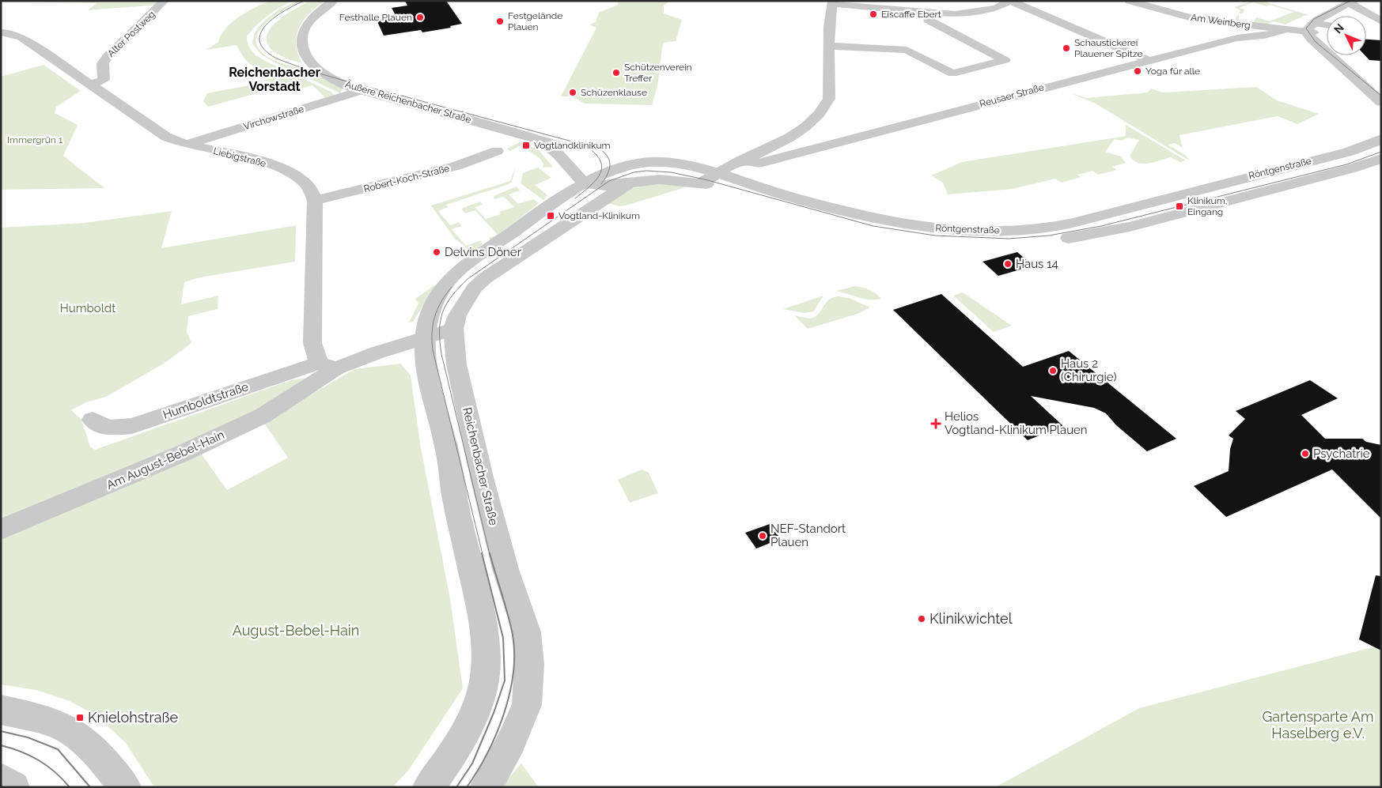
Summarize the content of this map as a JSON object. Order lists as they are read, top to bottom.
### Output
{
  "streets": {
    "street": [
      "Am Weinberg",
      "Alter Postweg",
      "Reusaer Straße",
      "Äußere Reichenbacher Straße",
      "Virchowstraße",
      "Liebigstraße",
      "Röntgenstraße",
      "Robert-Koch-Straße",
      "Humboldtstraße",
      "Am August-Bebel-Hain",
      "Reichenbacher Straße"
    ]
  },
  "crossings": [
    ["Am Weinberg", "Reusaer Straße"],
    ["Alter Postweg", "Liebigstraße"],
    ["Äußere Reichenbacher Straße", "Virchowstraße"],
    ["Äußere Reichenbacher Straße", "Röntgenstraße"],
    ["Virchowstraße", "Liebigstraße"],
    ["Liebigstraße", "Robert-Koch-Straße"],
    ["Liebigstraße", "Humboldtstraße"],
    ["Liebigstraße", "Am August-Bebel-Hain"],
    ["Röntgenstraße", "Reichenbacher Straße"],
    ["Humboldtstraße", "Am August-Bebel-Hain"]
  ],
  "districts": ["Reichenbacher Vorstadt"],
  "parks": [
    "Immergrün 1",
    "Humboldt",
    "August-Bebel-Hain",
    "Gartensparte Am Haselberg e.V."
  ],
  "places": {
    "other": [
      "Eiscaffe Ebert",
      "Festhalle Plauen",
      "Festgelände Plauen",
      "Schaustickerei Plauener Spitze",
      "Yoga für alle",
      "Schützenverein Treffer",
      "Schüzenklause",
      "Delvins Döner",
      "Haus 14",
      "Haus 2 (Chirurgie)",
      "Psychatrie",
      "NEF-Standort Plauen",
      "Klinikwichtel"
    ],
    "transit": [
      "Vogtlandklinikum",
      "Klinikum, Eingang",
      "Vogtland-Klinikum",
      "Knielohstraße"
    ],
    "health": ["Helios Vogtland-Klinikum Plauen"]
  },
  "north": "top left"
}
